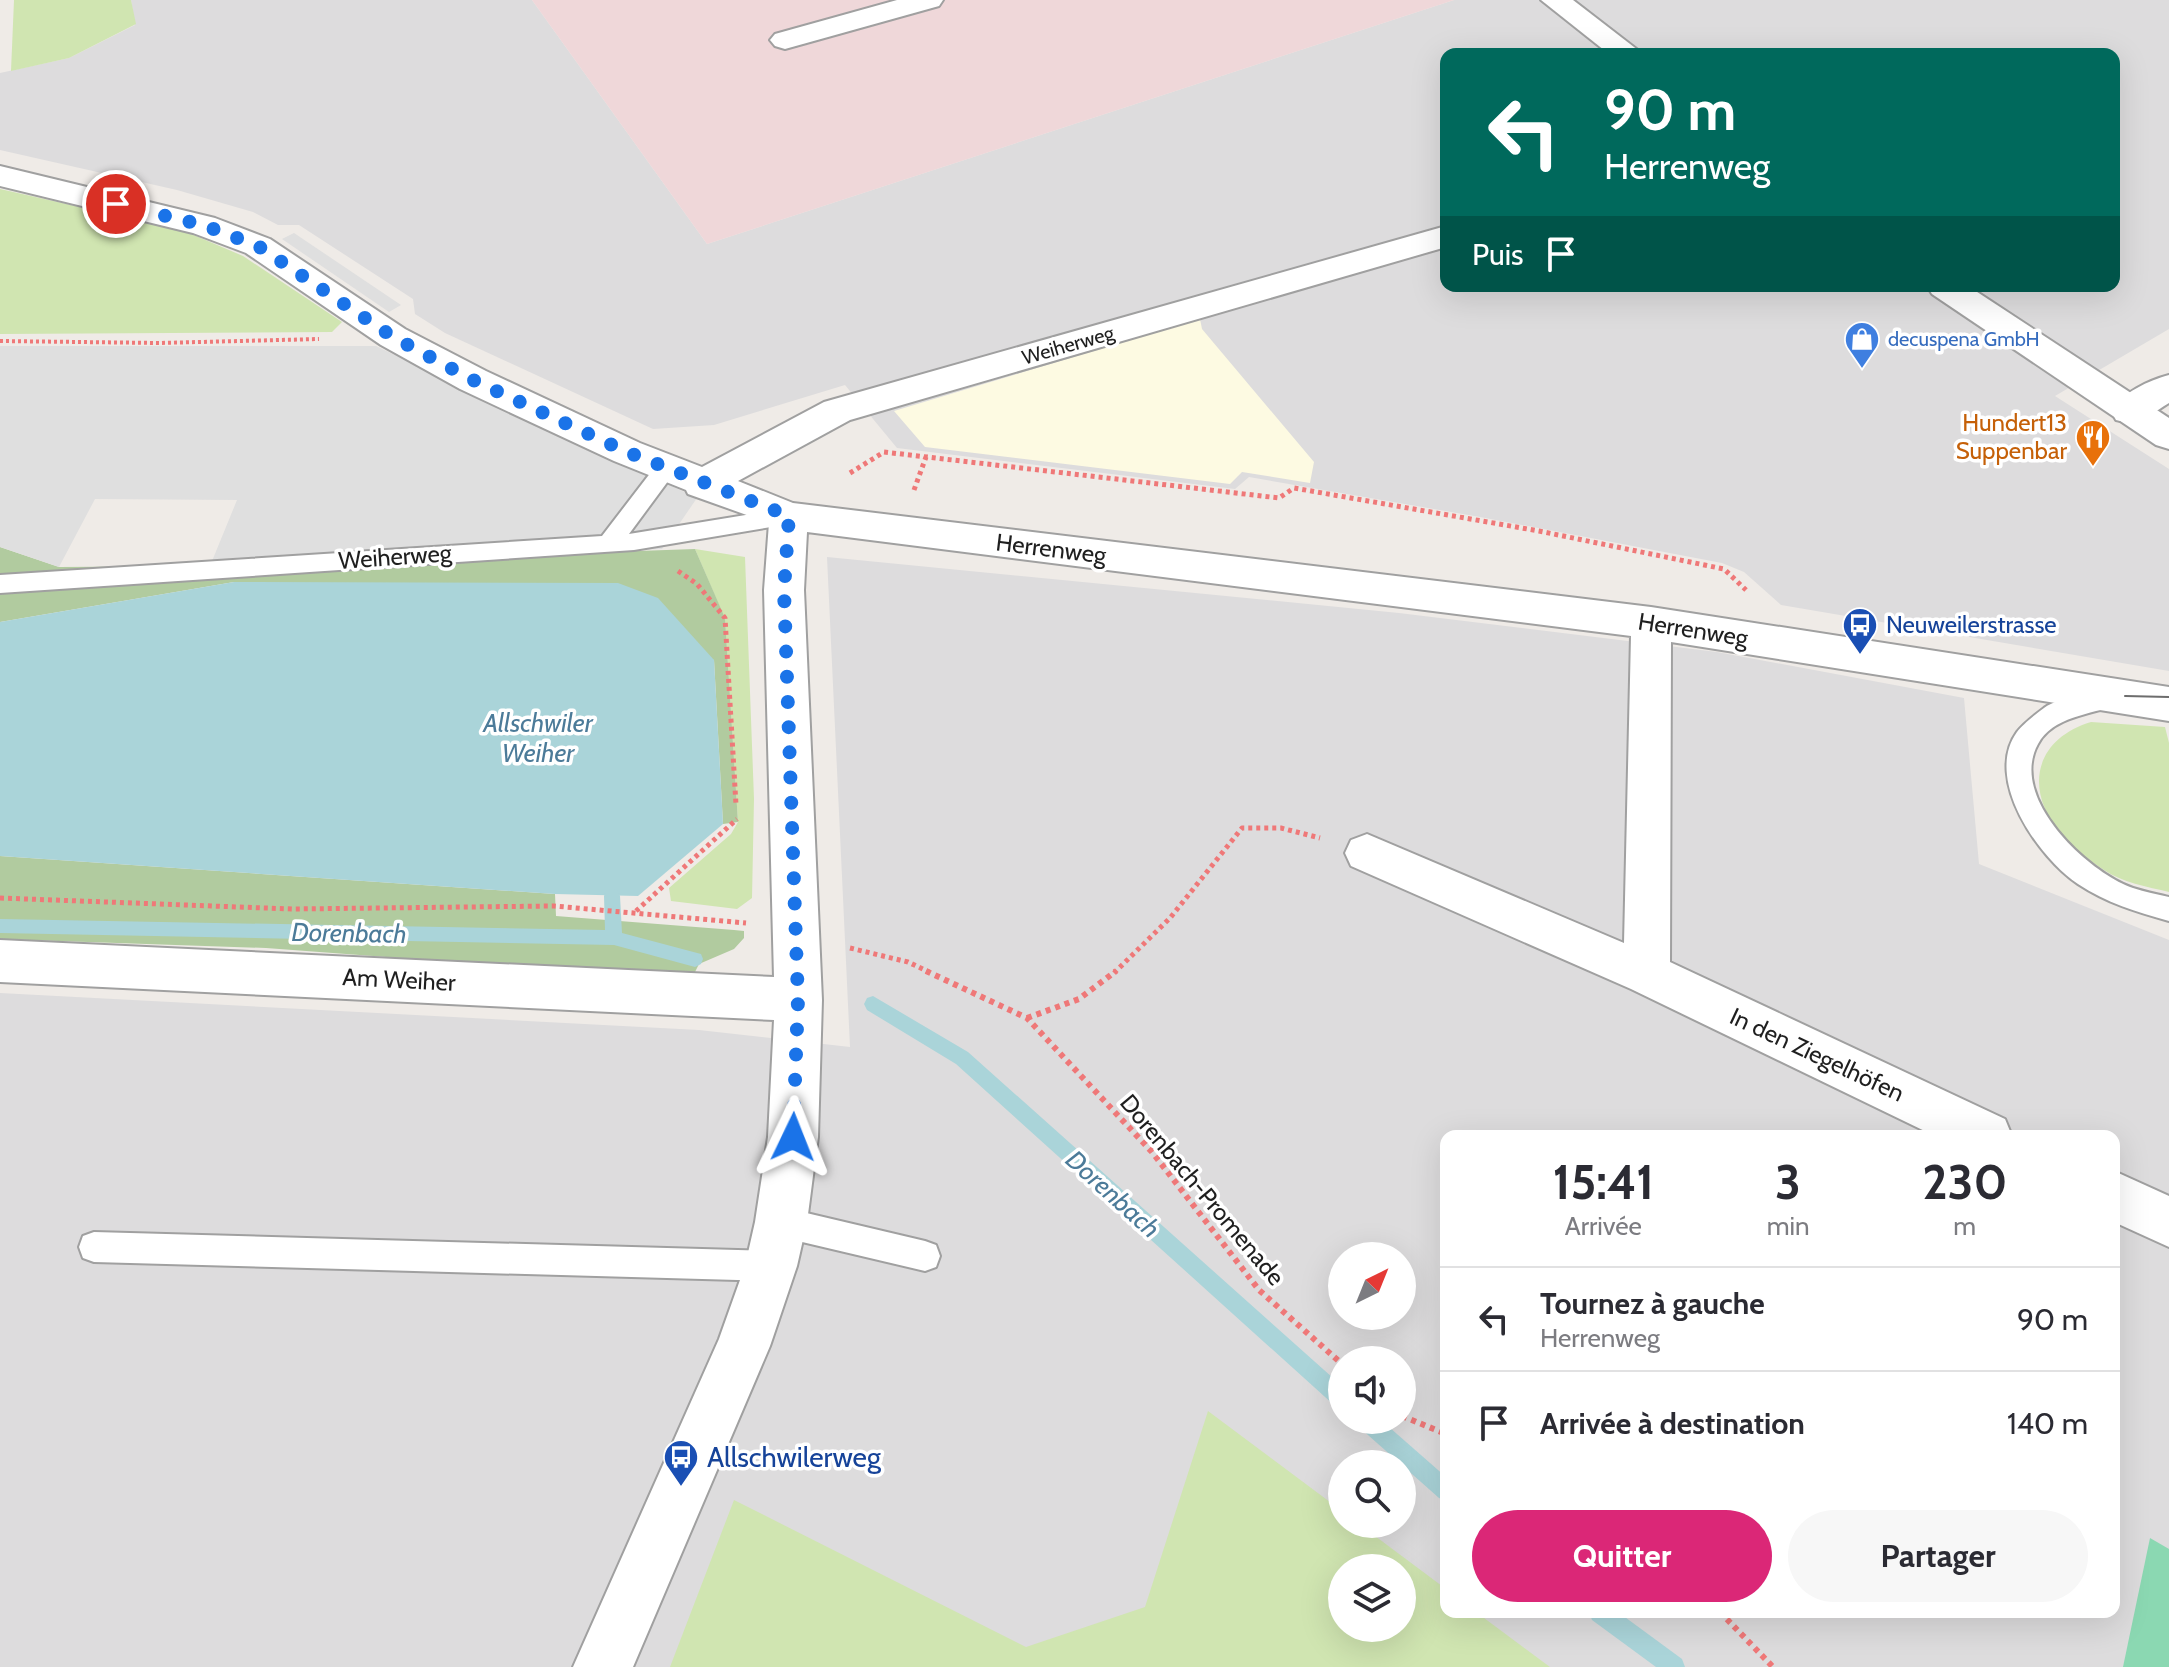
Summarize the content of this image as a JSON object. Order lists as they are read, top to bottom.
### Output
{
  "streets": {
    "street": [
      "Weiherweg",
      "Herrenweg",
      "Am Weiher",
      "In den Ziegelhöfen"
    ],
    "path": ["Dorenbach-Promenade"]
  },
  "crossings": [
    ["Weiherweg", "Herrenweg"]
  ],
  "water": ["Allschwiler Weiher", "Dorenbach"],
  "places": {
    "shop": ["decuspena GmbH"],
    "restaurant": ["Hundert13 Suppenbar"],
    "bus stop": ["Neuweilerstrasse", "Allschwilerweg"]
  },
  "north": "top right",
  "page": {
    "turn": ["90 m", "Herrenweg"],
    "then": "Puis",
    "eta": [
      "15:41",
      "Arrivée",
      "3",
      "min",
      "230",
      "m"
    ],
    "list": [
      {
        "name": "Tournez à gauche",
        "note": "Herrenweg",
        "value": "90 m"
      },
      {
        "name": "Arrivée à destination",
        "value": "140 m"
      }
    ],
    "buttons": ["Quitter", "Partager"]
  }
}
